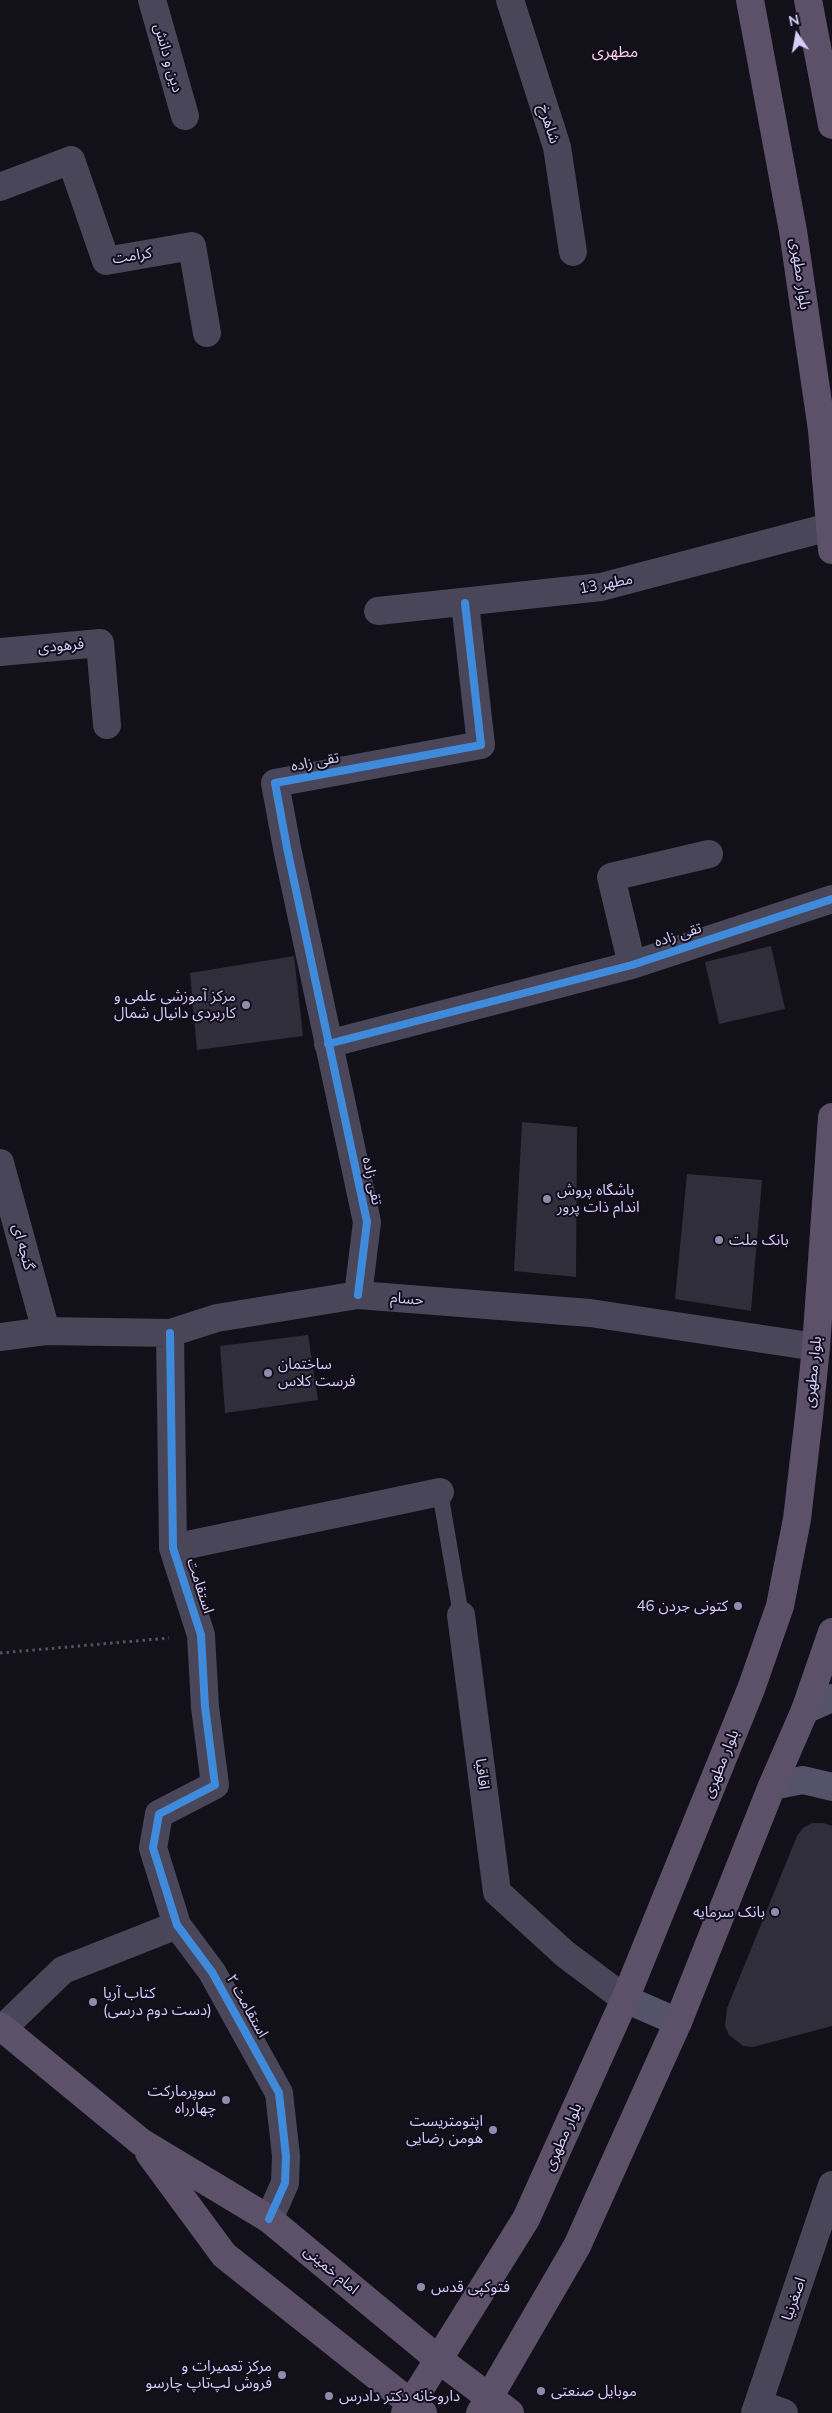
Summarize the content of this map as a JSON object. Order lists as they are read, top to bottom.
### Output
{
  "streets": {
    "main road": ["بلوار مطهری", "امام خمینی"],
    "street": [
      "دین و دانش",
      "شاهرخ",
      "کرامت",
      "مطهر 13",
      "فرهودی",
      "تقی زاده",
      "گنجه ای",
      "حسام",
      "استقامت",
      "اقاقیا",
      "استقامت ۲",
      "اصغرنیا"
    ]
  },
  "crossings": [
    ["بلوار مطهری", "مطهر 13"],
    ["بلوار مطهری", "حسام"],
    ["بلوار مطهری", "اقاقیا"],
    ["بلوار مطهری", "امام خمینی"],
    ["مطهر 13", "تقی زاده"],
    ["تقی زاده", "حسام"],
    ["گنجه ای", "حسام"],
    ["حسام", "استقامت"],
    ["استقامت", "اقاقیا"],
    ["استقامت", "استقامت ۲"],
    ["استقامت ۲", "امام خمینی"]
  ],
  "districts": ["مطهری"],
  "places": [
    "مرکز آموزشی علمی و کاربردی دانیال شمال",
    "باشگاه پروش اندام ذات پرور",
    "بانک ملت",
    "ساختمان فرست کلاس",
    "کتونی جردن 46",
    "بانک سرمایه",
    "کتاب آریا (دست دوم درسی)",
    "سوپرمارکت چهارراه",
    "اپتومتریست هومن رضایی",
    "فتوکپی قدس",
    "مرکز تعمیرات و فروش لپ‌تاپ چارسو",
    "موبایل صنعتی",
    "داروخانه دکتر دادرس"
  ],
  "north": "top"
}
